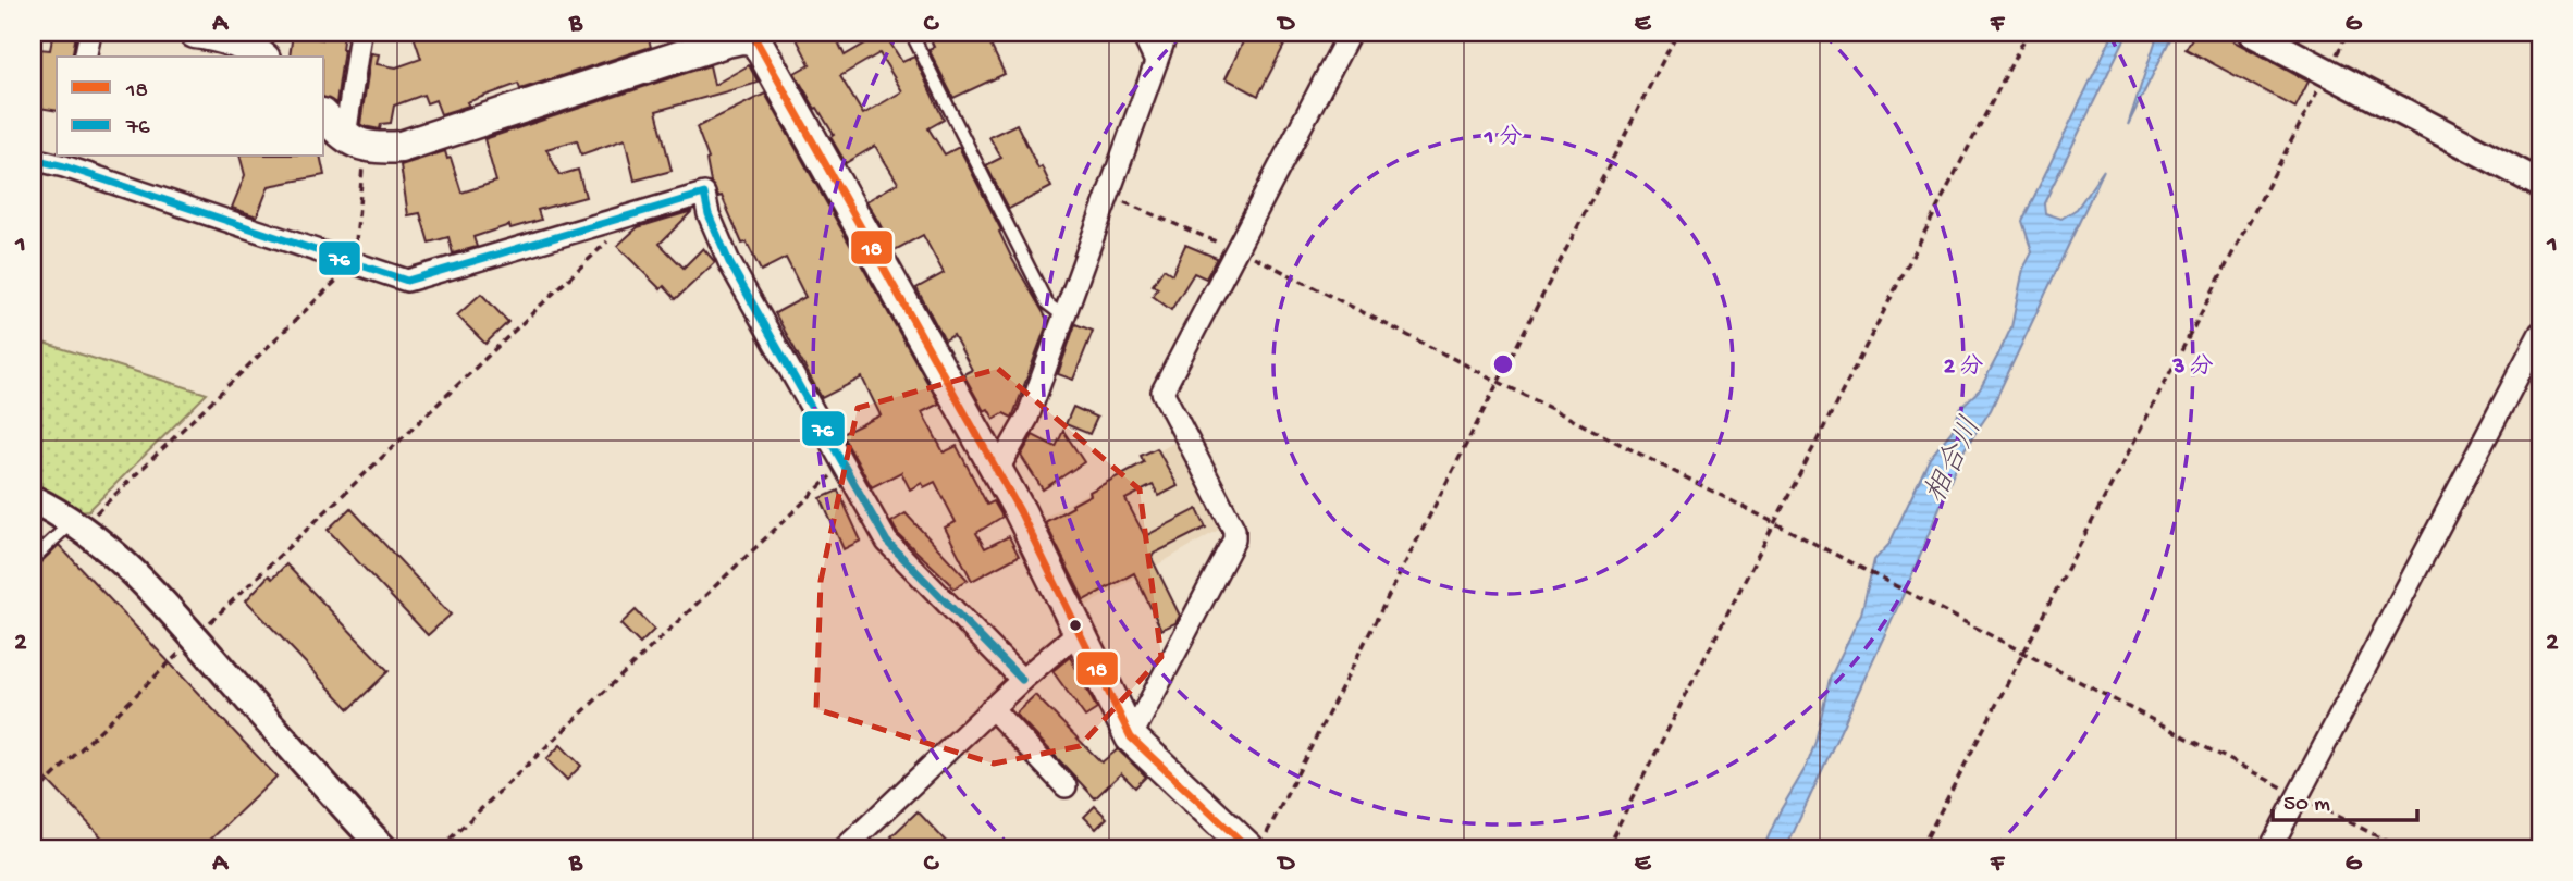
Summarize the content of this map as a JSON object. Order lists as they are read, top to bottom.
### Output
{
  "water": ["相合川"],
  "lines": ["transit line 18", "transit line 76"],
  "legend": ["18", "76"],
  "scale_bar": "50 m",
  "grid": {
    "columns": [
      "A",
      "B",
      "C",
      "D",
      "E",
      "F",
      "G"
    ],
    "rows": ["1", "2"]
  },
  "rings": ["1 分", "2 分", "3 分"]
}
